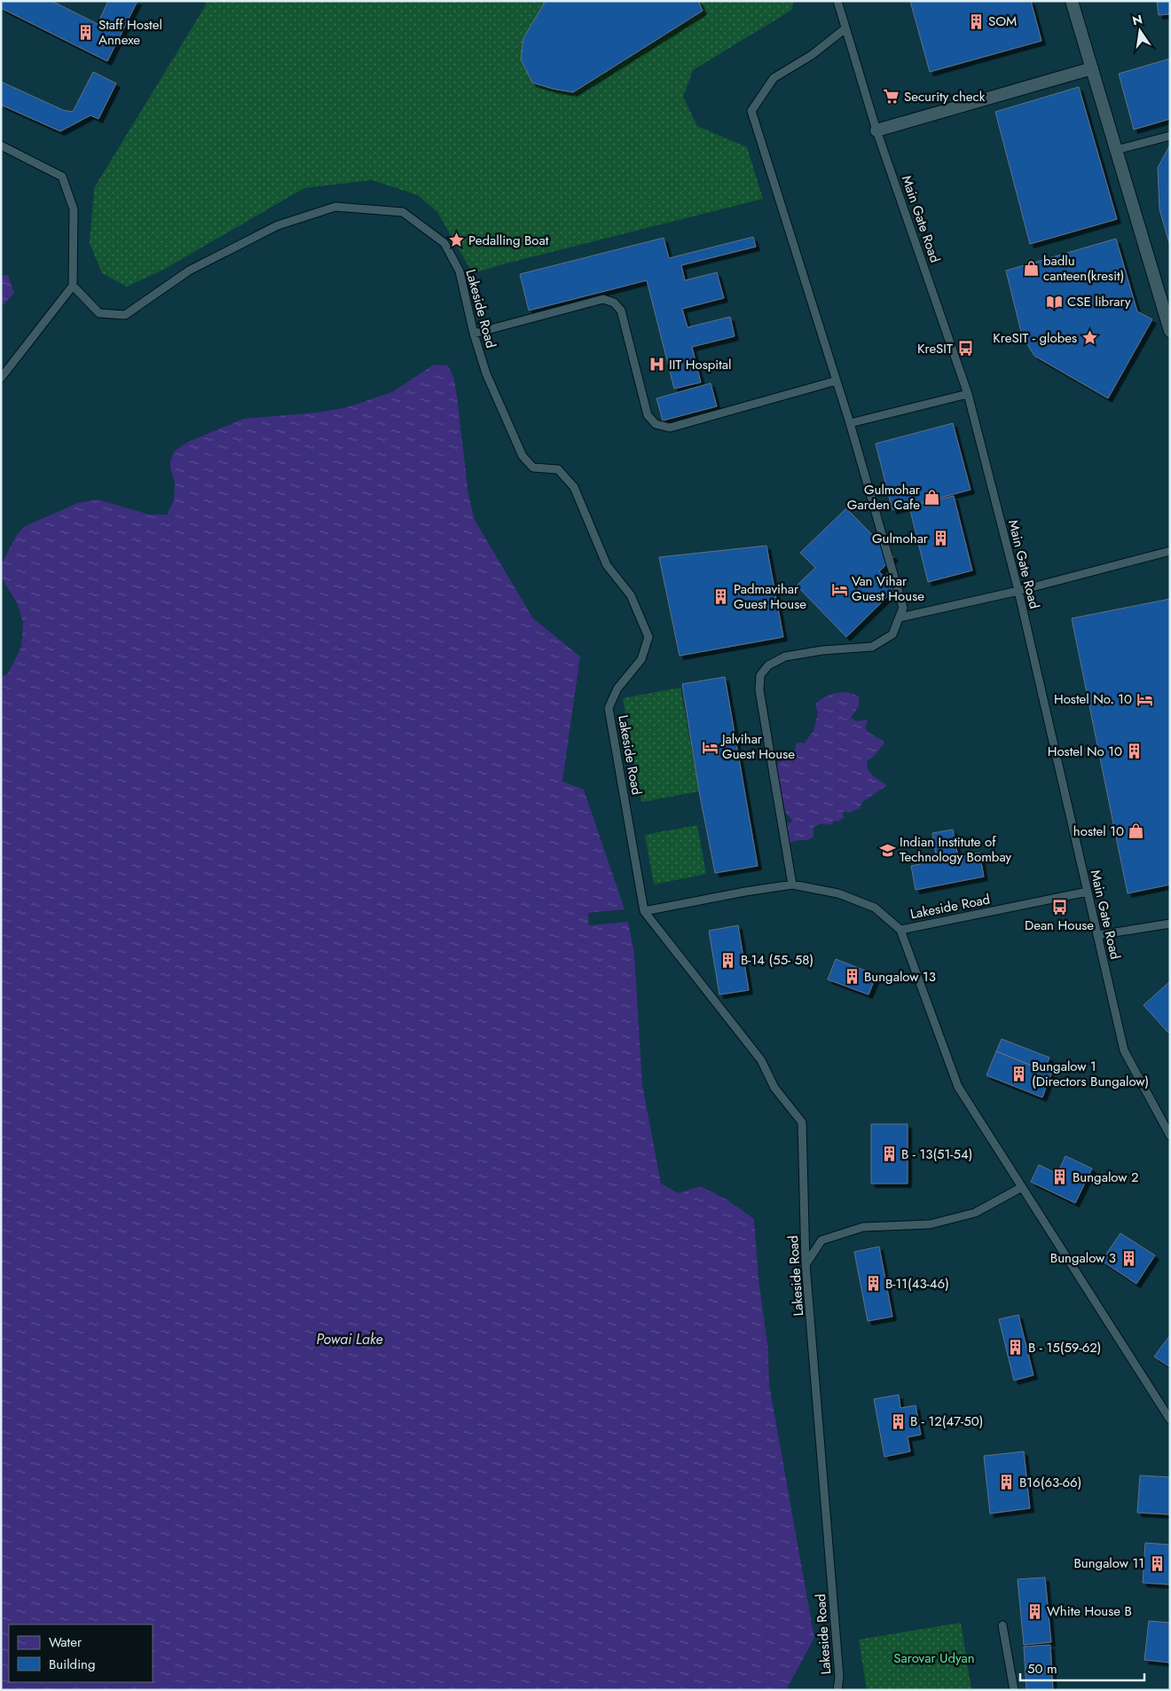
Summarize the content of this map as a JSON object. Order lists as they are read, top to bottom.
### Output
{
  "streets": {
    "lane": ["Main Gate Road", "Lakeside Road"]
  },
  "crossings": [
    ["Main Gate Road", "Lakeside Road"]
  ],
  "water": ["Powai Lake"],
  "parks": ["Sarovar Udyan"],
  "places": {
    "building": [
      "SOM",
      "Staff Hostel Annexe",
      "Gulmohar",
      "Padmavihar Guest House",
      "Hostel No 10",
      "B-14 (55- 58)",
      "Bungalow 13",
      "Bungalow 1 (Directors Bungalow)",
      "B - 13(51-54)",
      "Bungalow 2",
      "Bungalow 3",
      "B-11(43-46)",
      "B - 15(59-62)",
      "B - 12(47-50)",
      "B16(63-66)",
      "Bungalow 11",
      "White House B"
    ],
    "supermarket": ["Security check"],
    "place": ["Pedalling Boat", "KreSIT - globes"],
    "shop": ["badlu canteen(kresit)", "Gulmohar Garden Cafe", "hostel 10"],
    "library": ["CSE library"],
    "bus stop": ["KreSIT", "Dean House"],
    "hospital": ["IIT Hospital"],
    "hotel": ["Van Vihar Guest House", "Hostel No. 10", "Jalvihar Guest House"],
    "school or university": ["Indian Institute of Technology Bombay"]
  },
  "legend": ["Water", "Building"],
  "scale_bar": "50 m",
  "north": "top"
}
